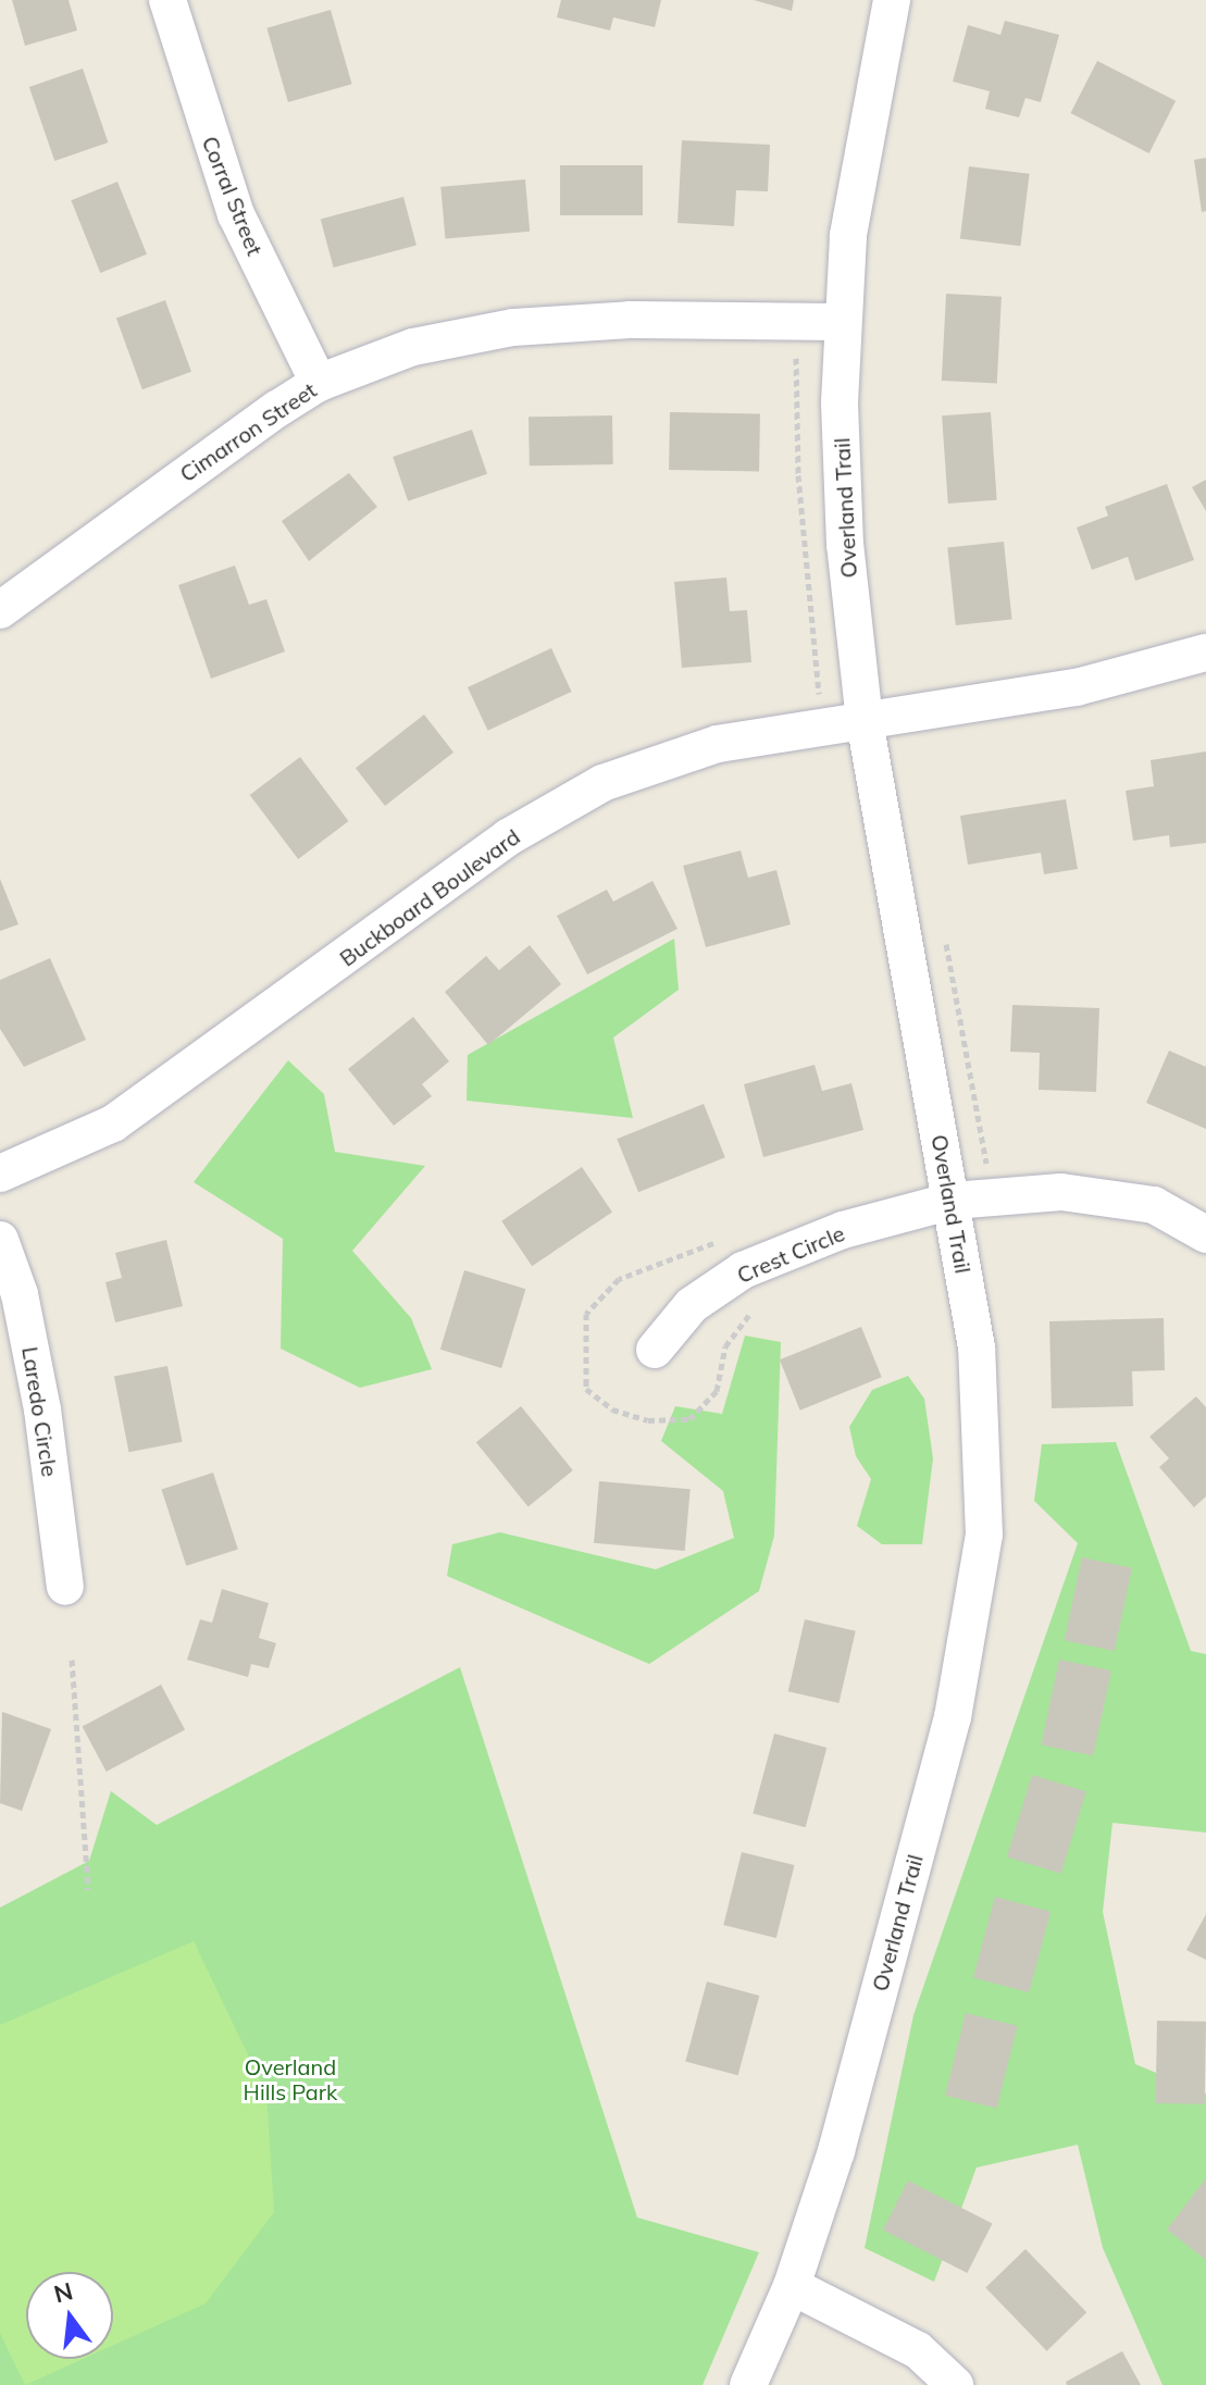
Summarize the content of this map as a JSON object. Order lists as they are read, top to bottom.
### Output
{
  "streets": {
    "street": [
      "Corral Street",
      "Cimarron Street",
      "Overland Trail",
      "Buckboard Boulevard",
      "Crest Circle",
      "Laredo Circle"
    ]
  },
  "crossings": [
    ["Corral Street", "Cimarron Street"],
    ["Cimarron Street", "Overland Trail"],
    ["Overland Trail", "Buckboard Boulevard"],
    ["Overland Trail", "Crest Circle"]
  ],
  "parks": ["Overland Hills Park"],
  "north": "top"
}
